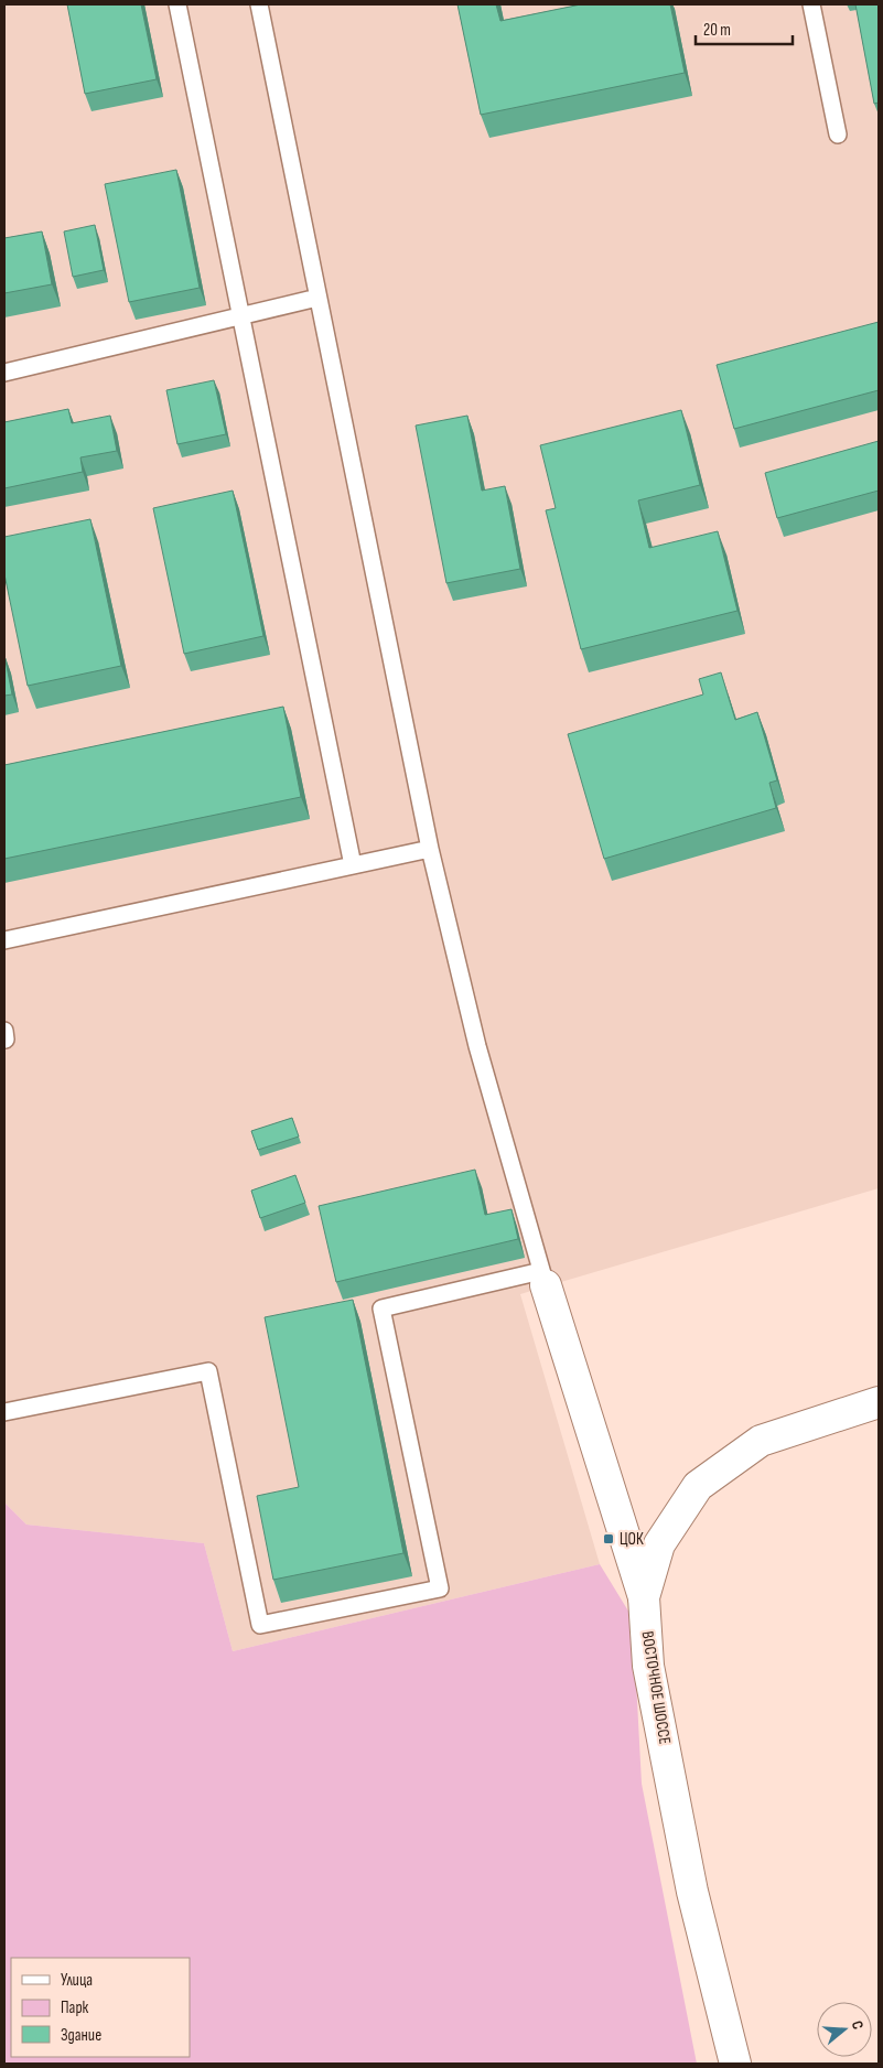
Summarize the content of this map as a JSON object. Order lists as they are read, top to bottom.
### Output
{
  "streets": {
    "main road": ["ВОСТОЧНОЕ ШОССЕ"]
  },
  "places": {
    "transit": ["ЦОК"]
  },
  "legend": ["Улица", "Парк", "Здание"],
  "scale_bar": "20 m",
  "north": "right"
}
